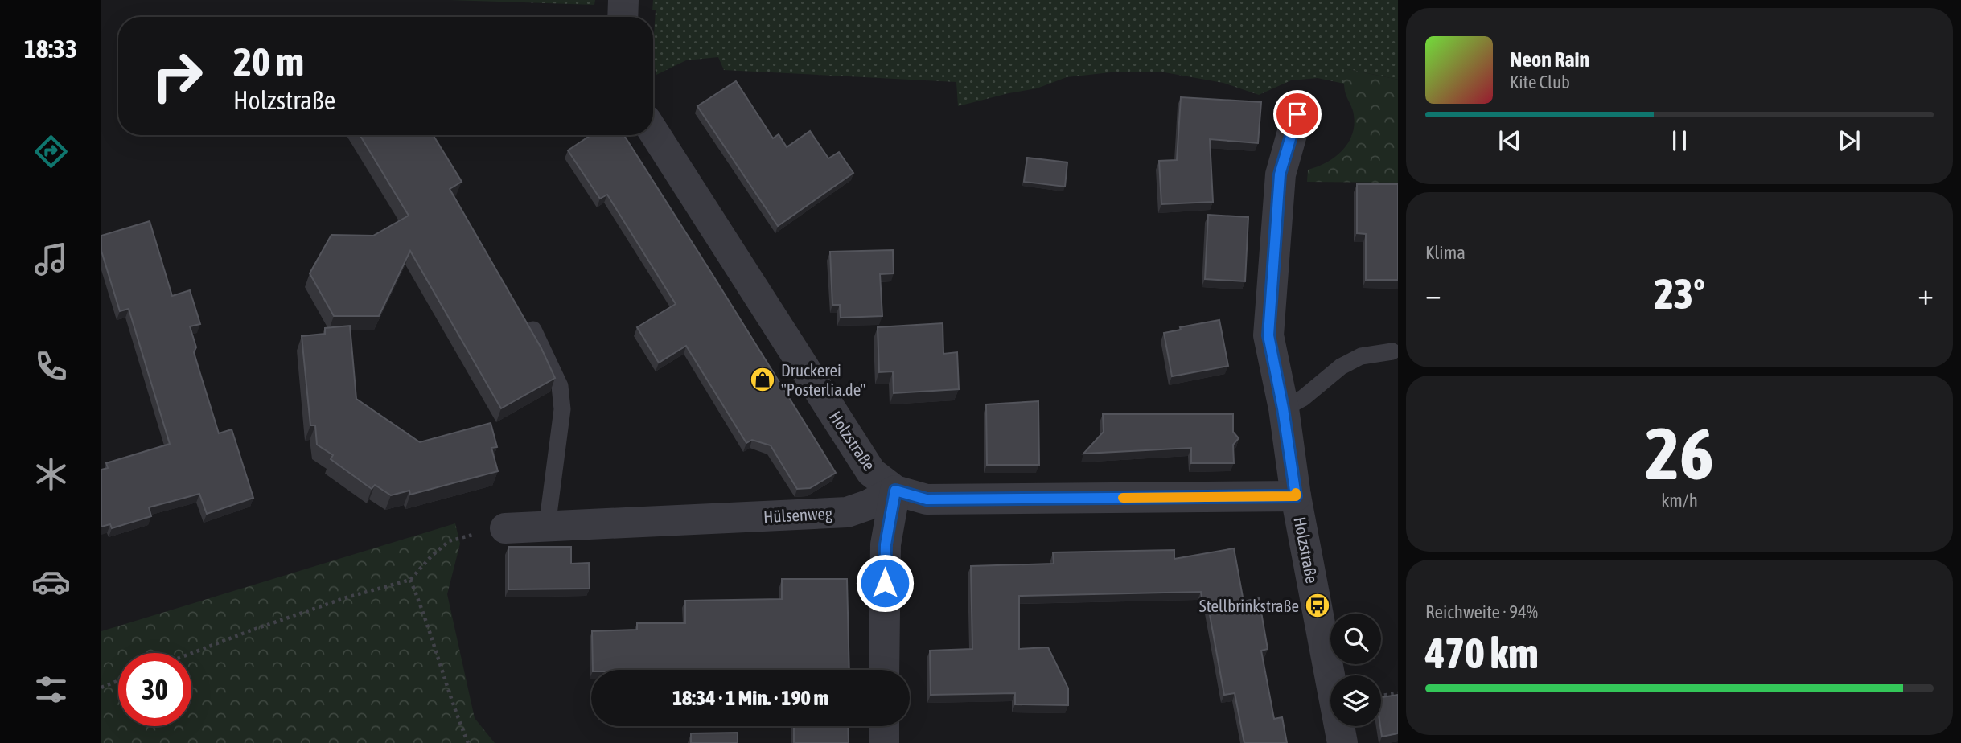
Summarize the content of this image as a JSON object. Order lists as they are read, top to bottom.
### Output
{
  "streets": {
    "street": ["Holzstraße", "Hülsenweg"]
  },
  "crossings": [
    ["Holzstraße", "Hülsenweg"]
  ],
  "places": {
    "shop": ["Druckerei \"Posterlia.de\""],
    "bus stop": ["Stellbrinkstraße"]
  },
  "page": {
    "tabs": "18:33",
    "turn": ["20 m", "Holzstraße"],
    "song": ["Neon Rain", "Kite Club"],
    "tile": [
      "Klima",
      ["26", "km/h"],
      ["Reichweite · 94%", "470 km"]
    ],
    "heat": ["−", "23°", "+"],
    "limit": "30",
    "trip": "18:34 · 1 Min. · 190 m"
  }
}
